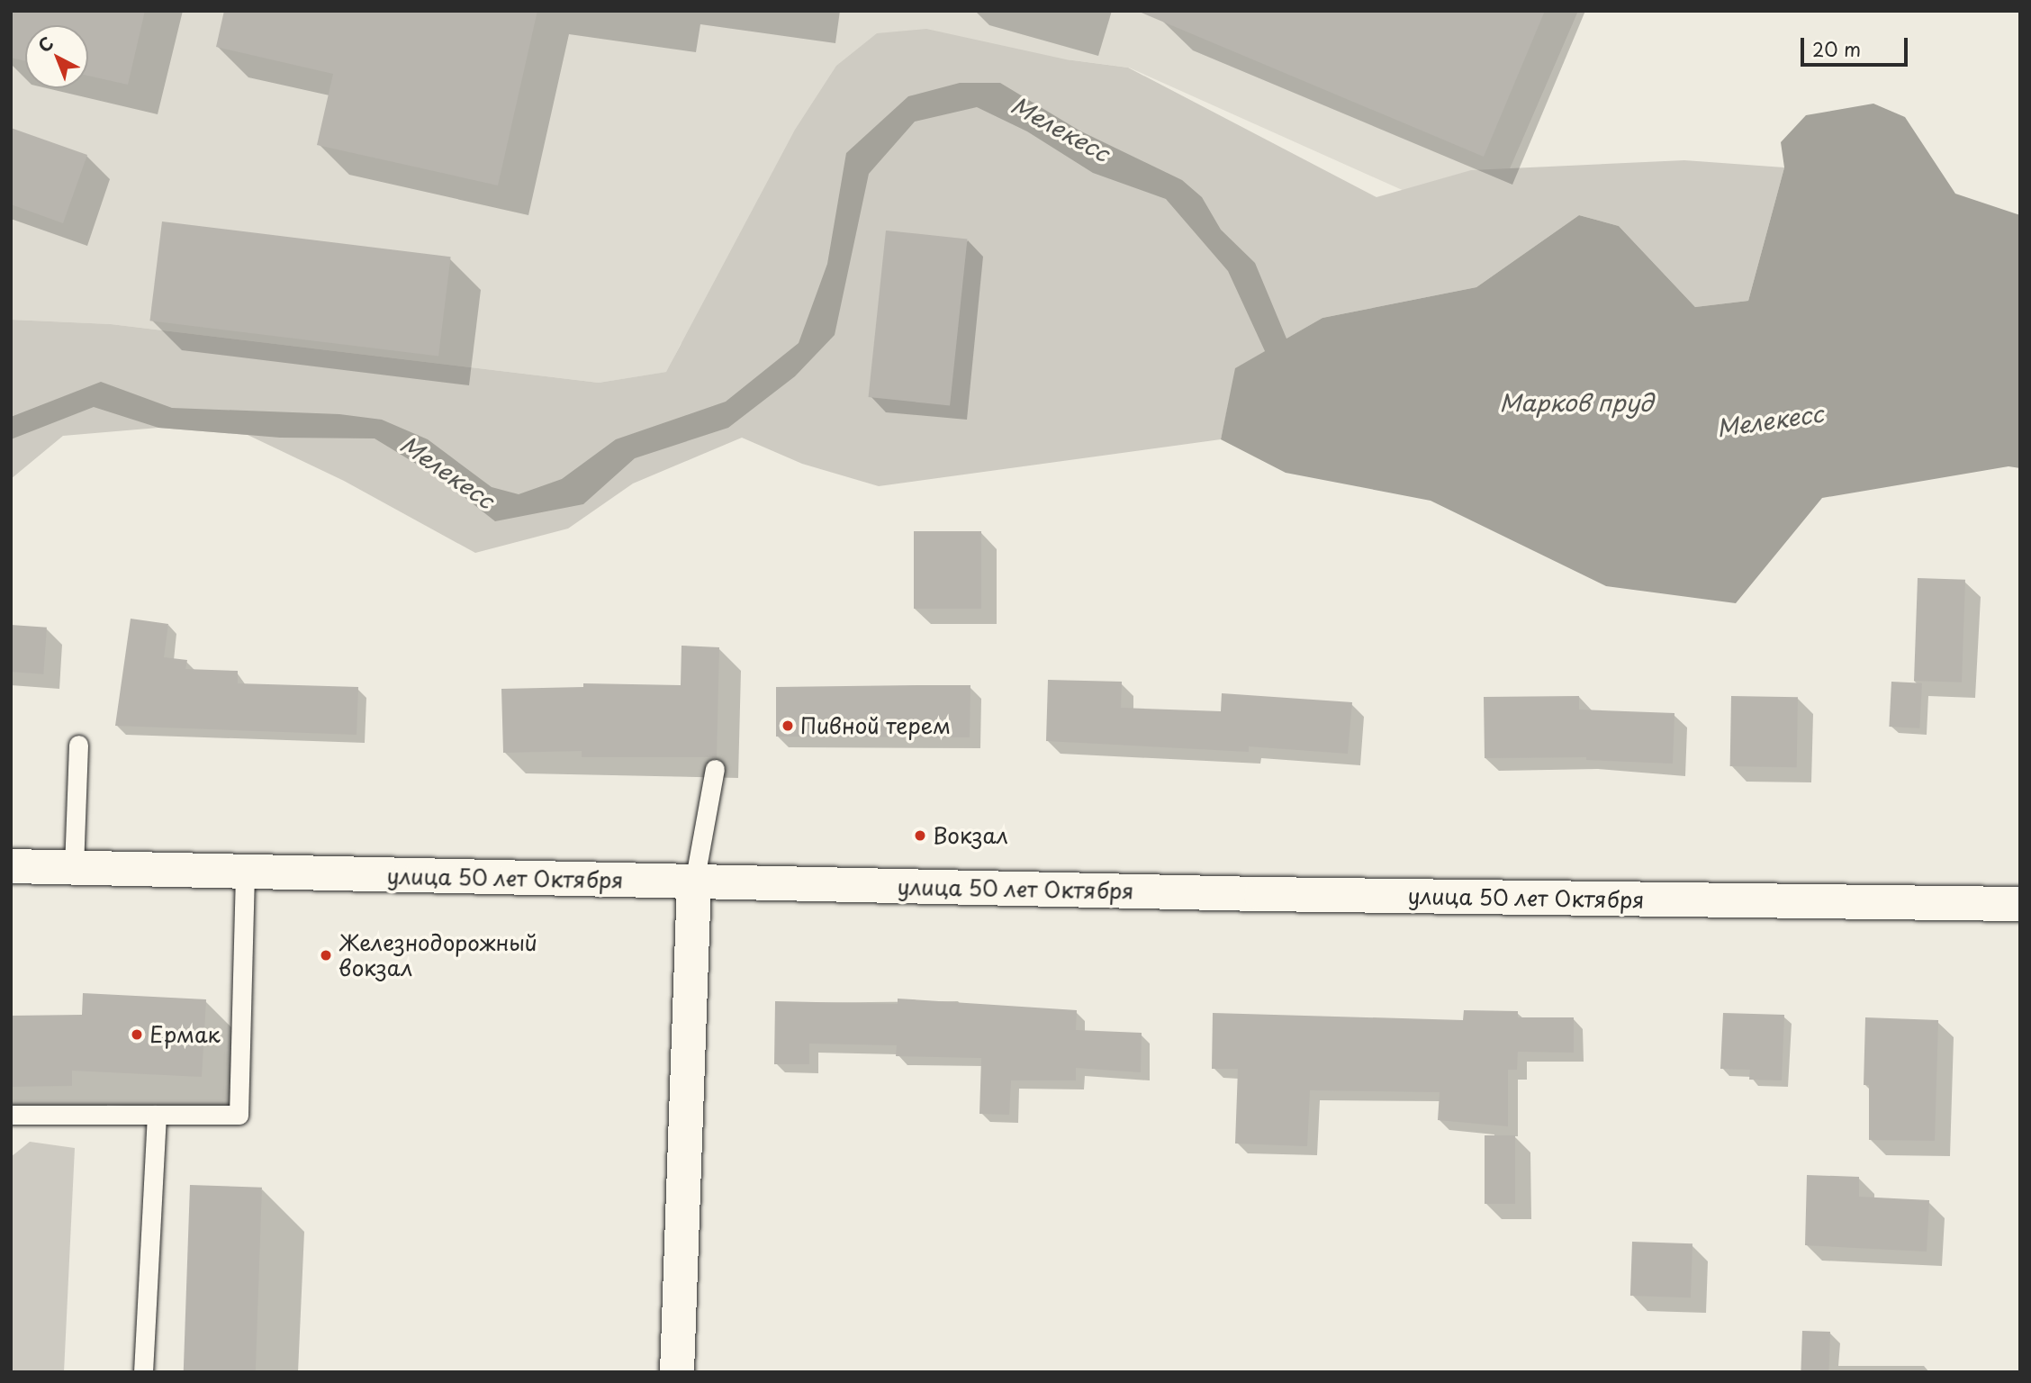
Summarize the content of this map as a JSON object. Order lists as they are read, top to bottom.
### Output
{
  "streets": {
    "main road": ["улица 50 лет Октября"]
  },
  "water": ["Мелекесс", "Марков пруд"],
  "places": [
    "Пивной терем",
    "Вокзал",
    "Железнодорожный вокзал",
    "Ермак"
  ],
  "scale_bar": "20 m",
  "north": "top left"
}
